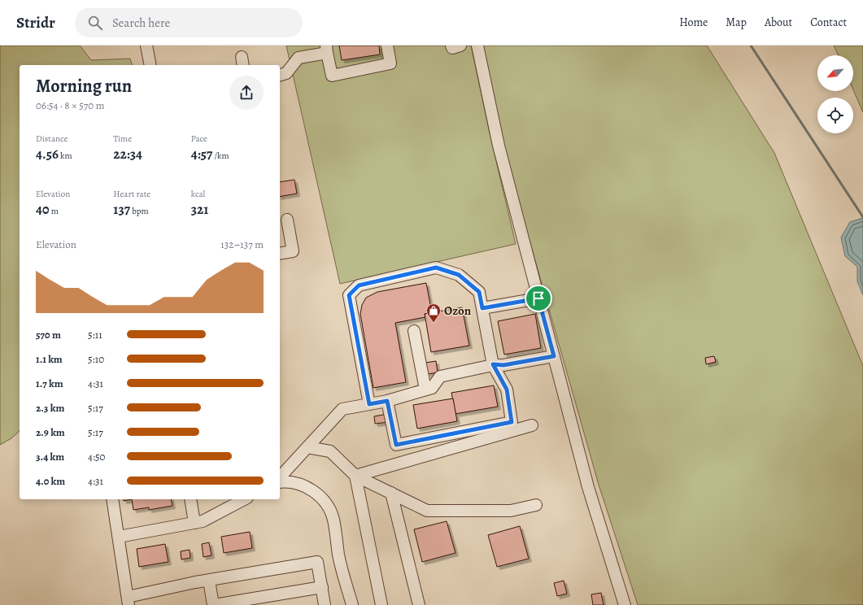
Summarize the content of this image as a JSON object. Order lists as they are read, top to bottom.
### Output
{
  "places": {
    "shop": ["Ozon"]
  },
  "north": "bottom left",
  "page": {
    "header": "Stridr",
    "search": "Search here",
    "nav": [
      "Home",
      "Map",
      "About",
      "Contact"
    ],
    "heading": ["Morning run", "06:54 · 8 × 570 m"],
    "stats": [
      ["Distance", "4.56 km"],
      ["Time", "22:34"],
      ["Pace", "4:57 /km"],
      ["Elevation", "40 m"],
      ["Heart rate", "137 bpm"],
      ["kcal", "321"]
    ],
    "chart": ["Elevation", "132–137 m"],
    "list": [
      {
        "name": "570 m",
        "note": "5:11"
      },
      {
        "name": "1.1 km",
        "note": "5:10"
      },
      {
        "name": "1.7 km",
        "note": "4:31"
      },
      {
        "name": "2.3 km",
        "note": "5:17"
      },
      {
        "name": "2.9 km",
        "note": "5:17"
      },
      {
        "name": "3.4 km",
        "note": "4:50"
      },
      {
        "name": "4.0 km",
        "note": "4:31"
      }
    ]
  }
}
